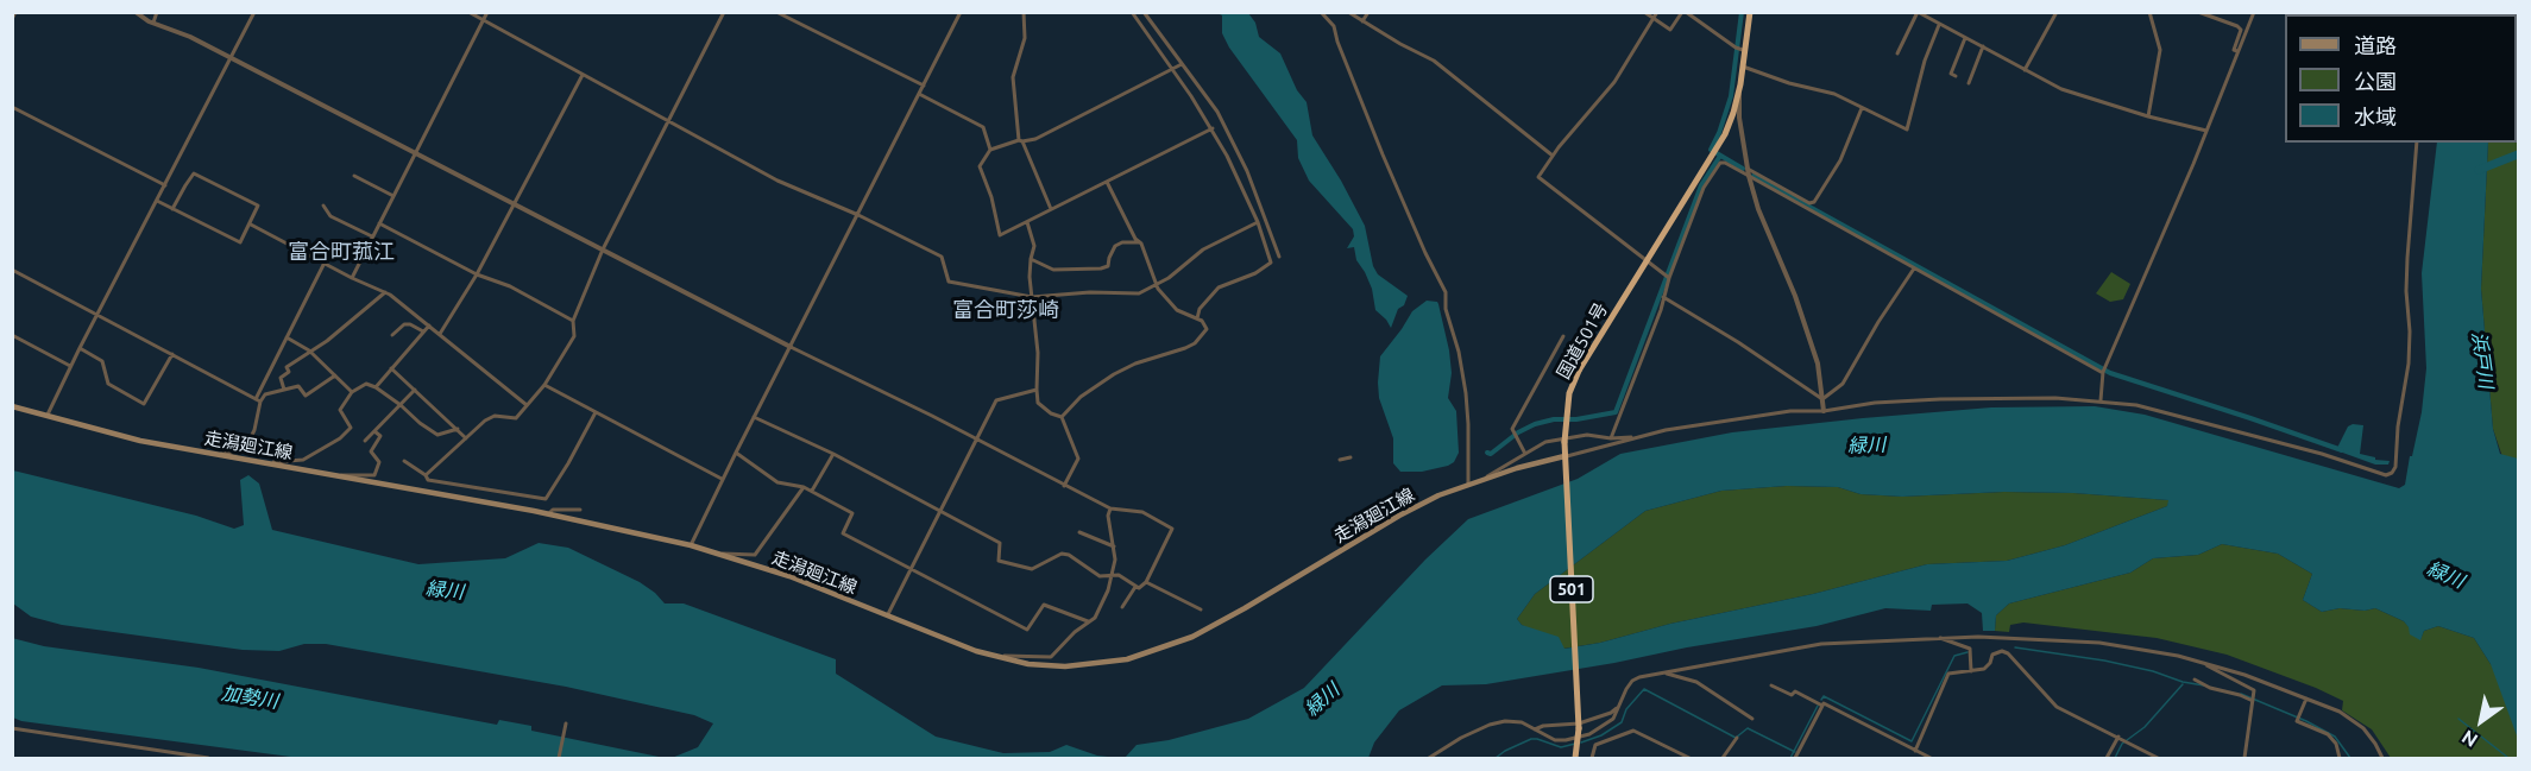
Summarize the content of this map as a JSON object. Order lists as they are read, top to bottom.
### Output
{
  "streets": {
    "highway": ["国道501号", "501"],
    "main road": ["走潟廻江線"]
  },
  "crossings": [
    ["国道501号", "走潟廻江線"]
  ],
  "districts": ["富合町菰江", "富合町莎崎"],
  "water": ["浜戸川", "緑川", "加勢川"],
  "legend": ["道路", "公園", "水域"],
  "north": "bottom left"
}
